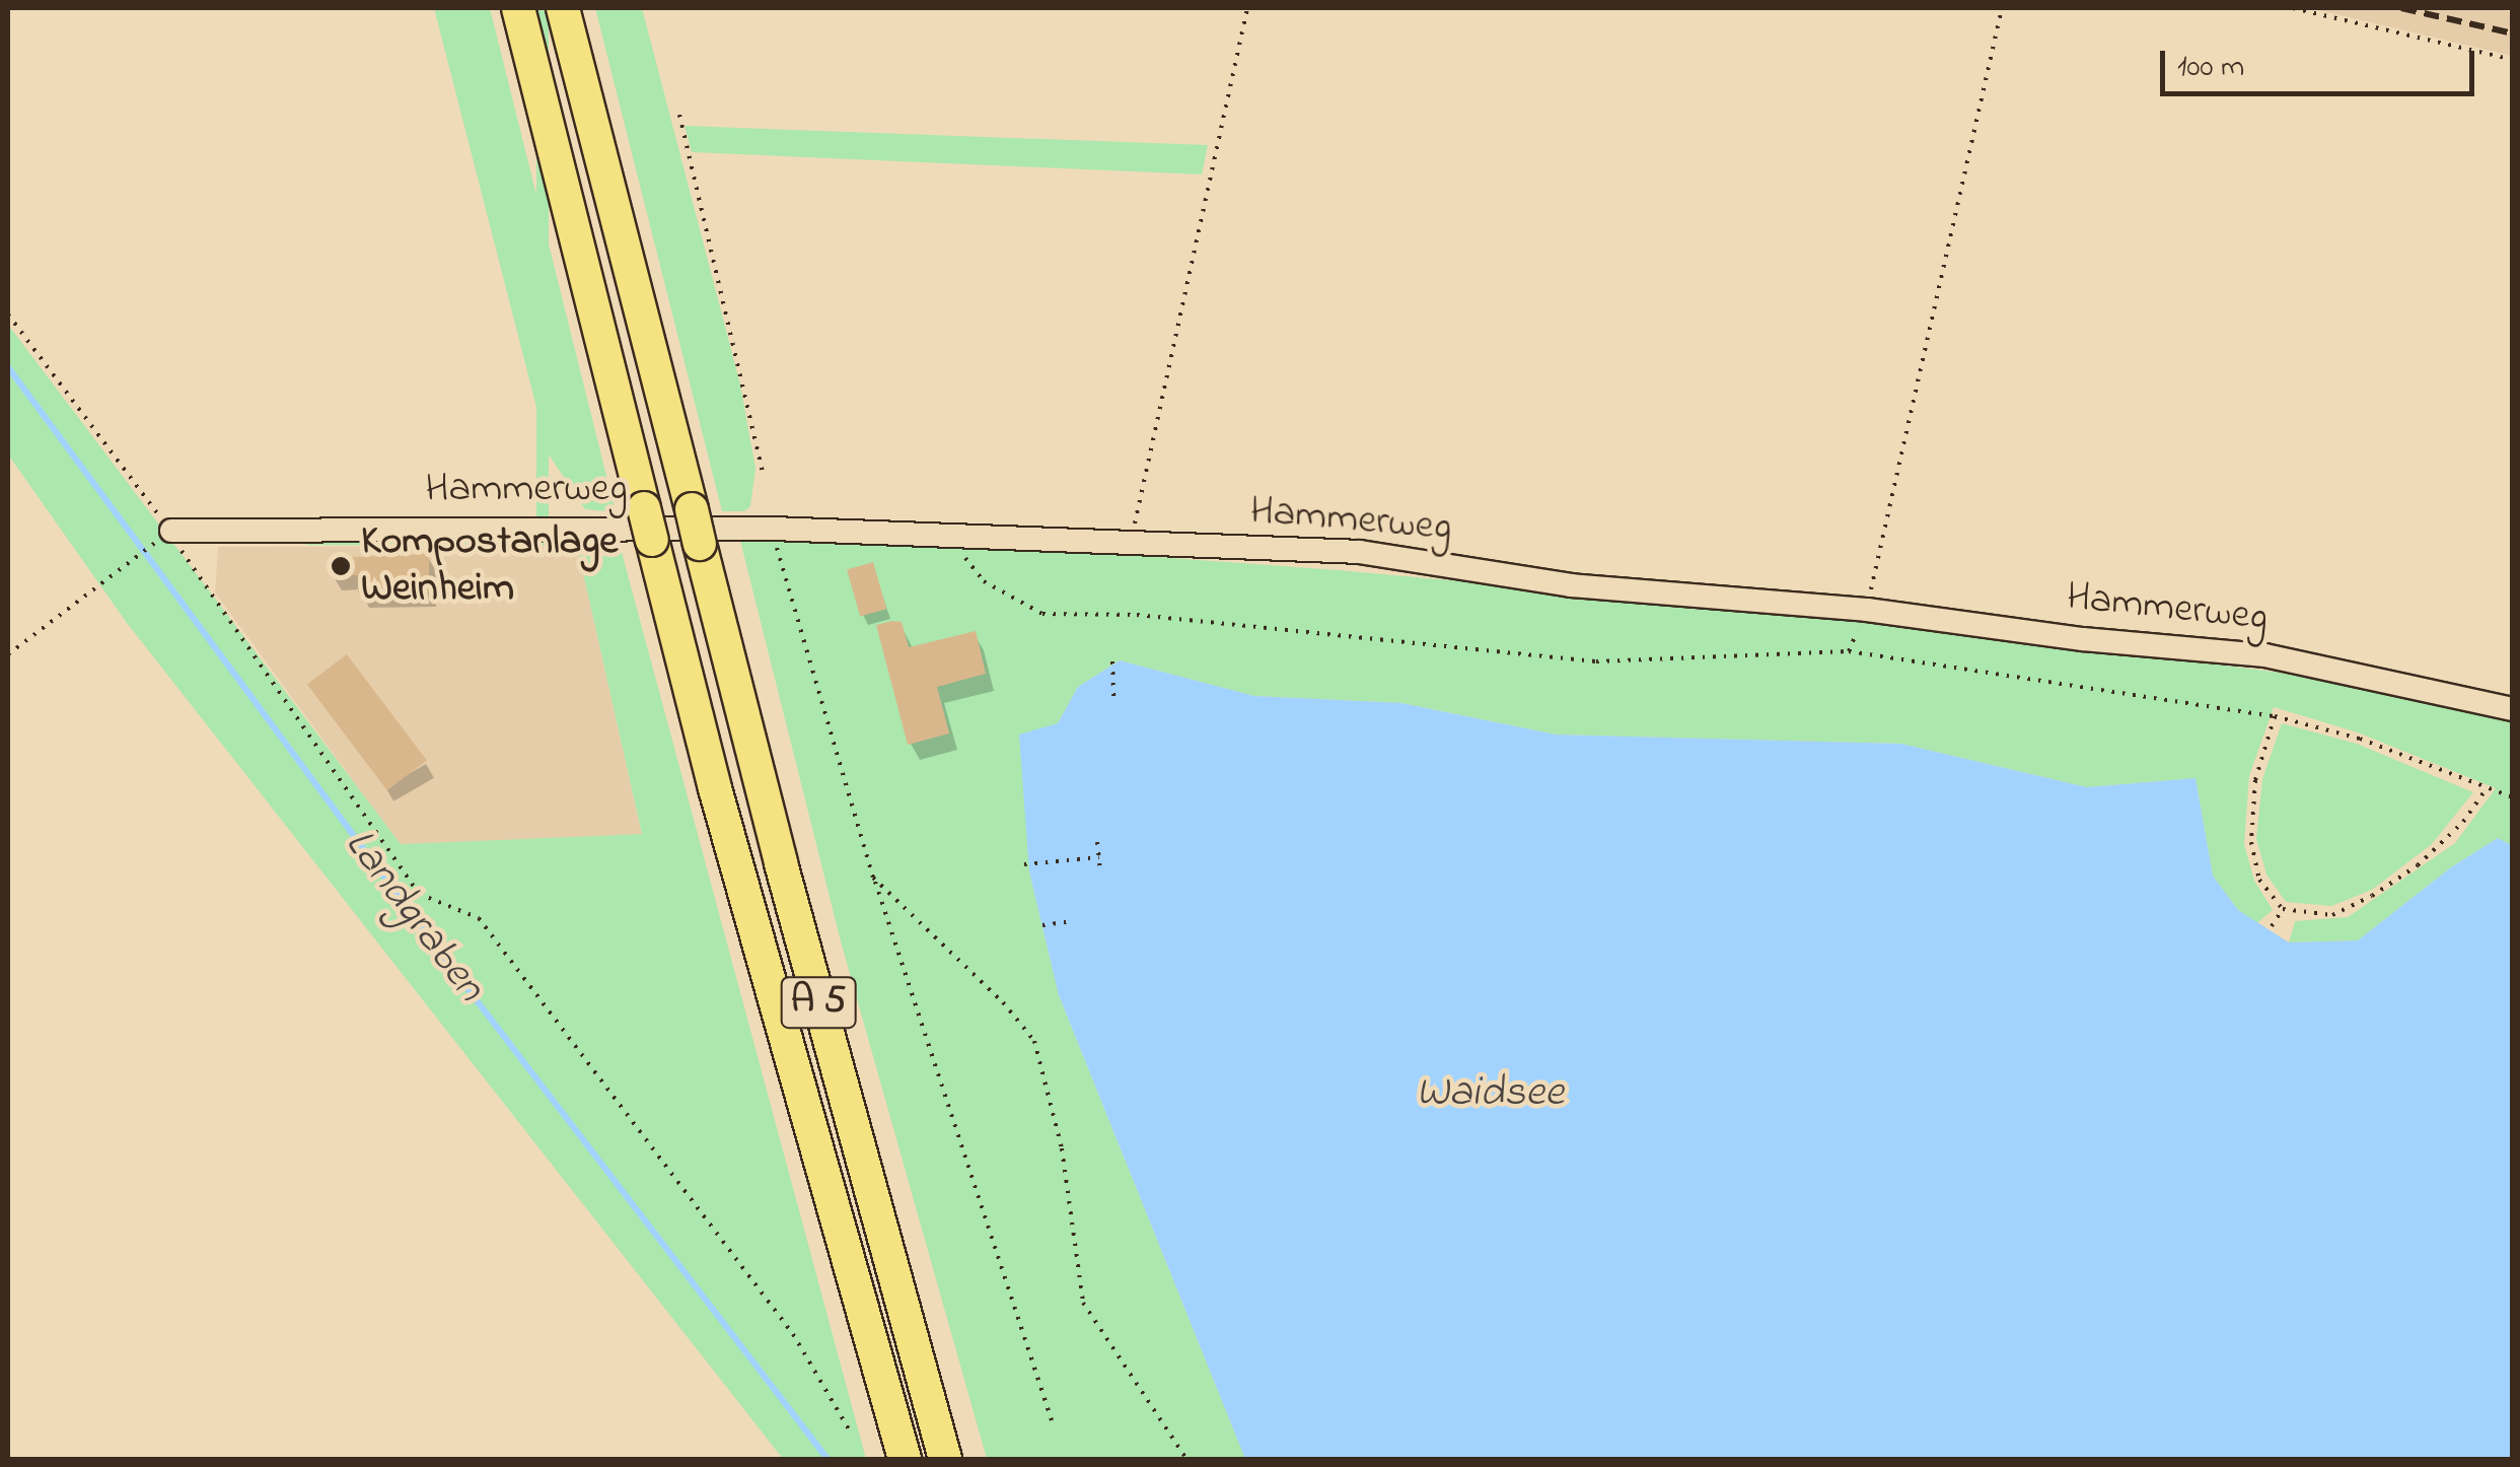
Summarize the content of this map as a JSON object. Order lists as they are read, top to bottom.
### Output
{
  "streets": {
    "highway": ["A 5"],
    "street": ["Hammerweg"]
  },
  "water": ["Landgraben", "Waidsee"],
  "places": ["Kompostanlage Weinheim"],
  "scale_bar": "100 m"
}
